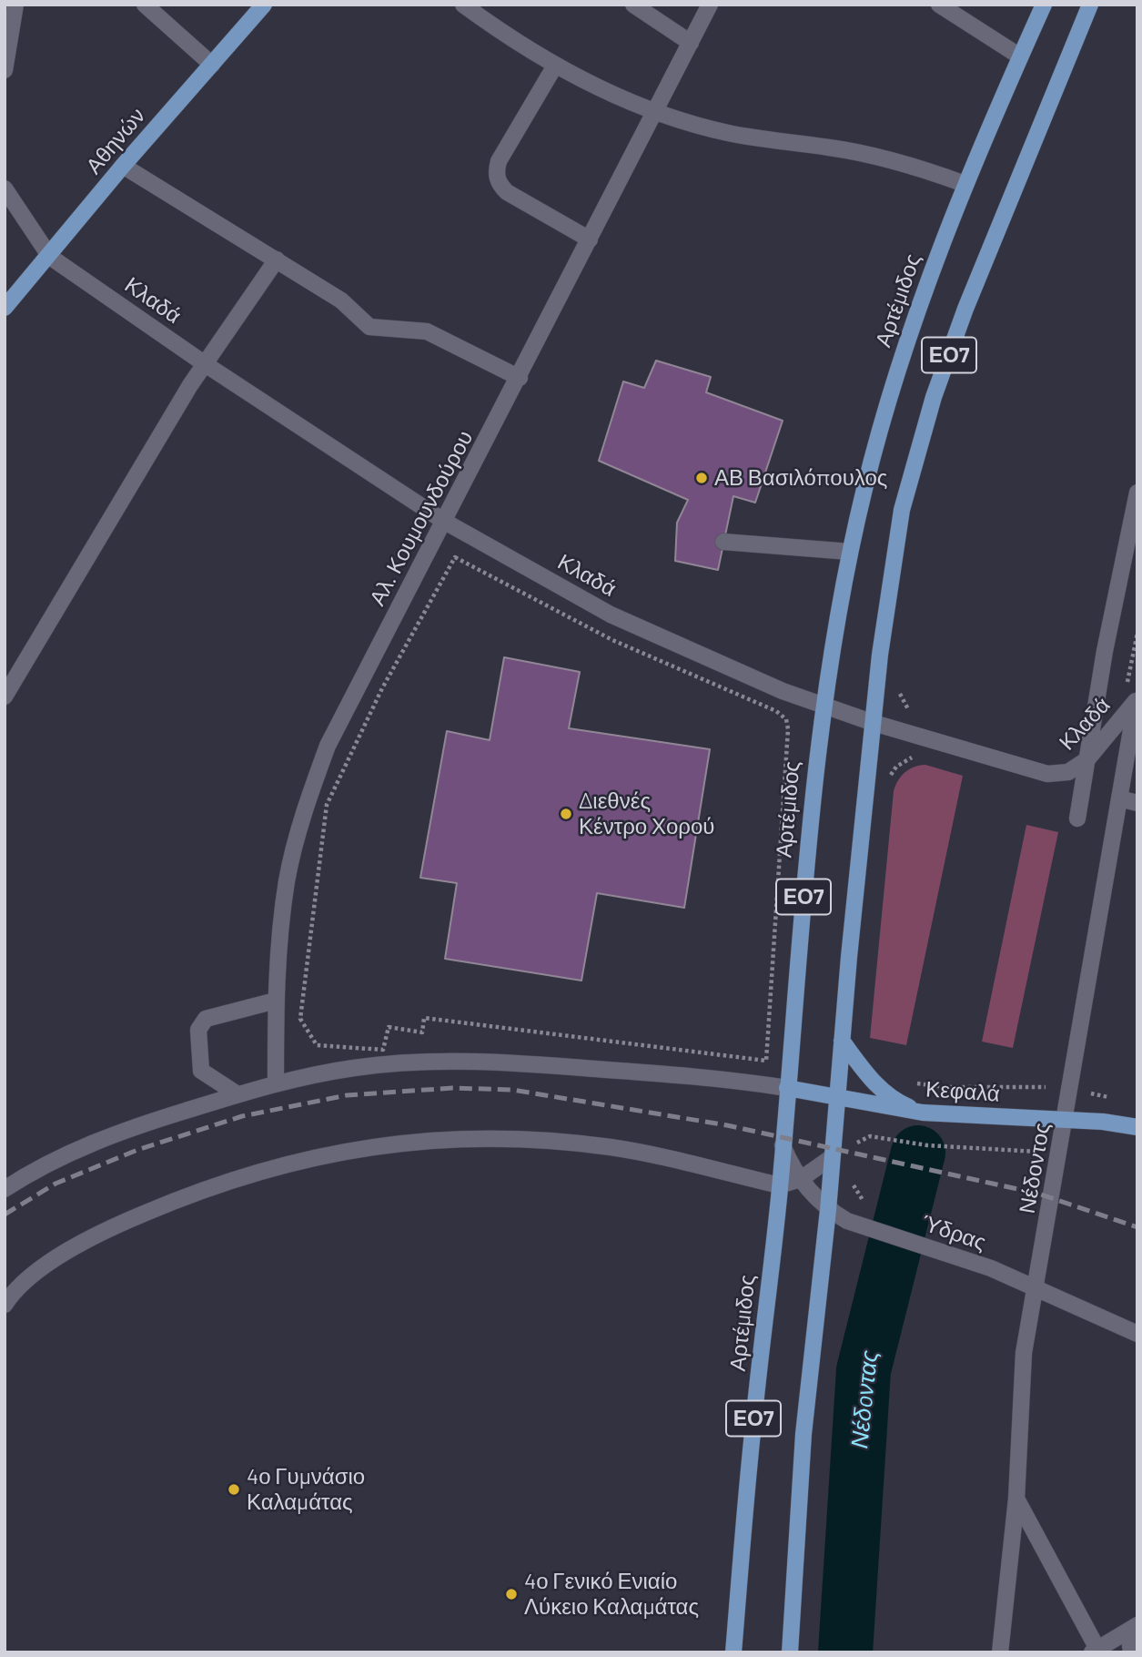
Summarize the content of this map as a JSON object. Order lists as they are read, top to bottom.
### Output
{
  "streets": {
    "main road": [
      "Αθηνών",
      "Αρτέμιδος",
      "ΕΟ7",
      "Κεφαλά"
    ],
    "street": [
      "Κλαδά",
      "Αλ. Κουμουνδούρου",
      "Νέδοντος",
      "Ύδρας"
    ]
  },
  "crossings": [
    ["Αθηνών", "Κλαδά"],
    ["Κλαδά", "Αρτέμιδος"],
    ["Κλαδά", "ΕΟ7"],
    ["Κλαδά", "Αλ. Κουμουνδούρου"],
    ["Κλαδά", "Νέδοντος"],
    ["Αρτέμιδος", "Ύδρας"],
    ["ΕΟ7", "Ύδρας"],
    ["Κεφαλά", "Νέδοντος"],
    ["Νέδοντος", "Ύδρας"]
  ],
  "water": ["Νέδoντας"],
  "places": [
    "ΑΒ Βασιλόπουλος",
    "Διεθνές Κέντρο Χορού",
    "4ο Γυμνάσιο Καλαμάτας",
    "4ο Γενικό Ενιαίο Λύκειο Καλαμάτας"
  ]
}
